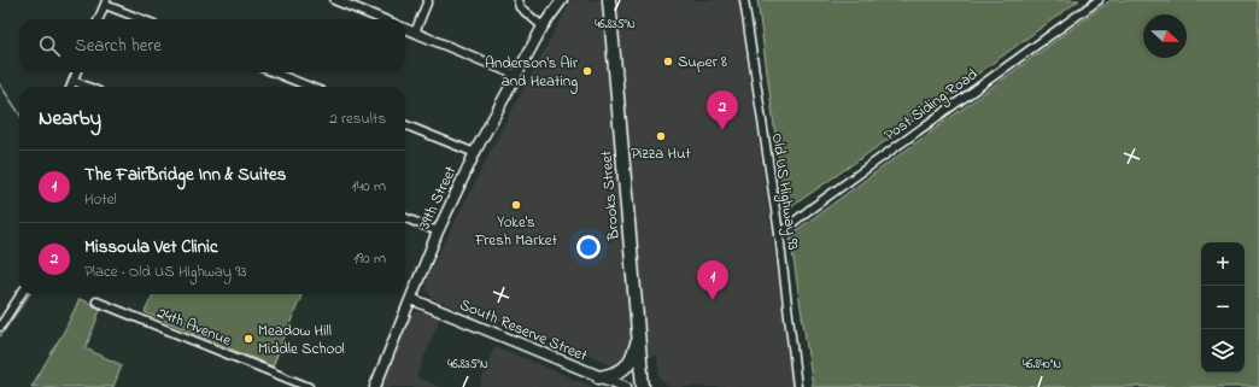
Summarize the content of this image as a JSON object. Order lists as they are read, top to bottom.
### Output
{
  "streets": {
    "highway": ["Brooks Street"],
    "main road": ["39th Street", "South Reserve Street"],
    "street": ["Post Siding Road", "Old US Highway 93", "24th Avenue"]
  },
  "crossings": [
    ["Post Siding Road", "Old US Highway 93"],
    ["39th Street", "South Reserve Street"]
  ],
  "places": [
    "Super 8",
    "Anderson's Air and Heating",
    "Pizza Hut",
    "Yoke's Fresh Market",
    "Meadow Hill Middle School"
  ],
  "north": "right",
  "page": {
    "search": "Search here",
    "heading": ["Nearby", "2 results"],
    "pins": ["2", "1"],
    "list": [
      {
        "mark": "1",
        "name": "The FairBridge Inn & Suites",
        "note": "Hotel",
        "value": "140 m"
      },
      {
        "mark": "2",
        "name": "Missoula Vet Clinic",
        "note": "Place · Old US Highway 93",
        "value": "190 m"
      }
    ],
    "map_buttons": ["+", "−"]
  },
  "coordinates": ["46.835°N", "46.840°N"]
}
